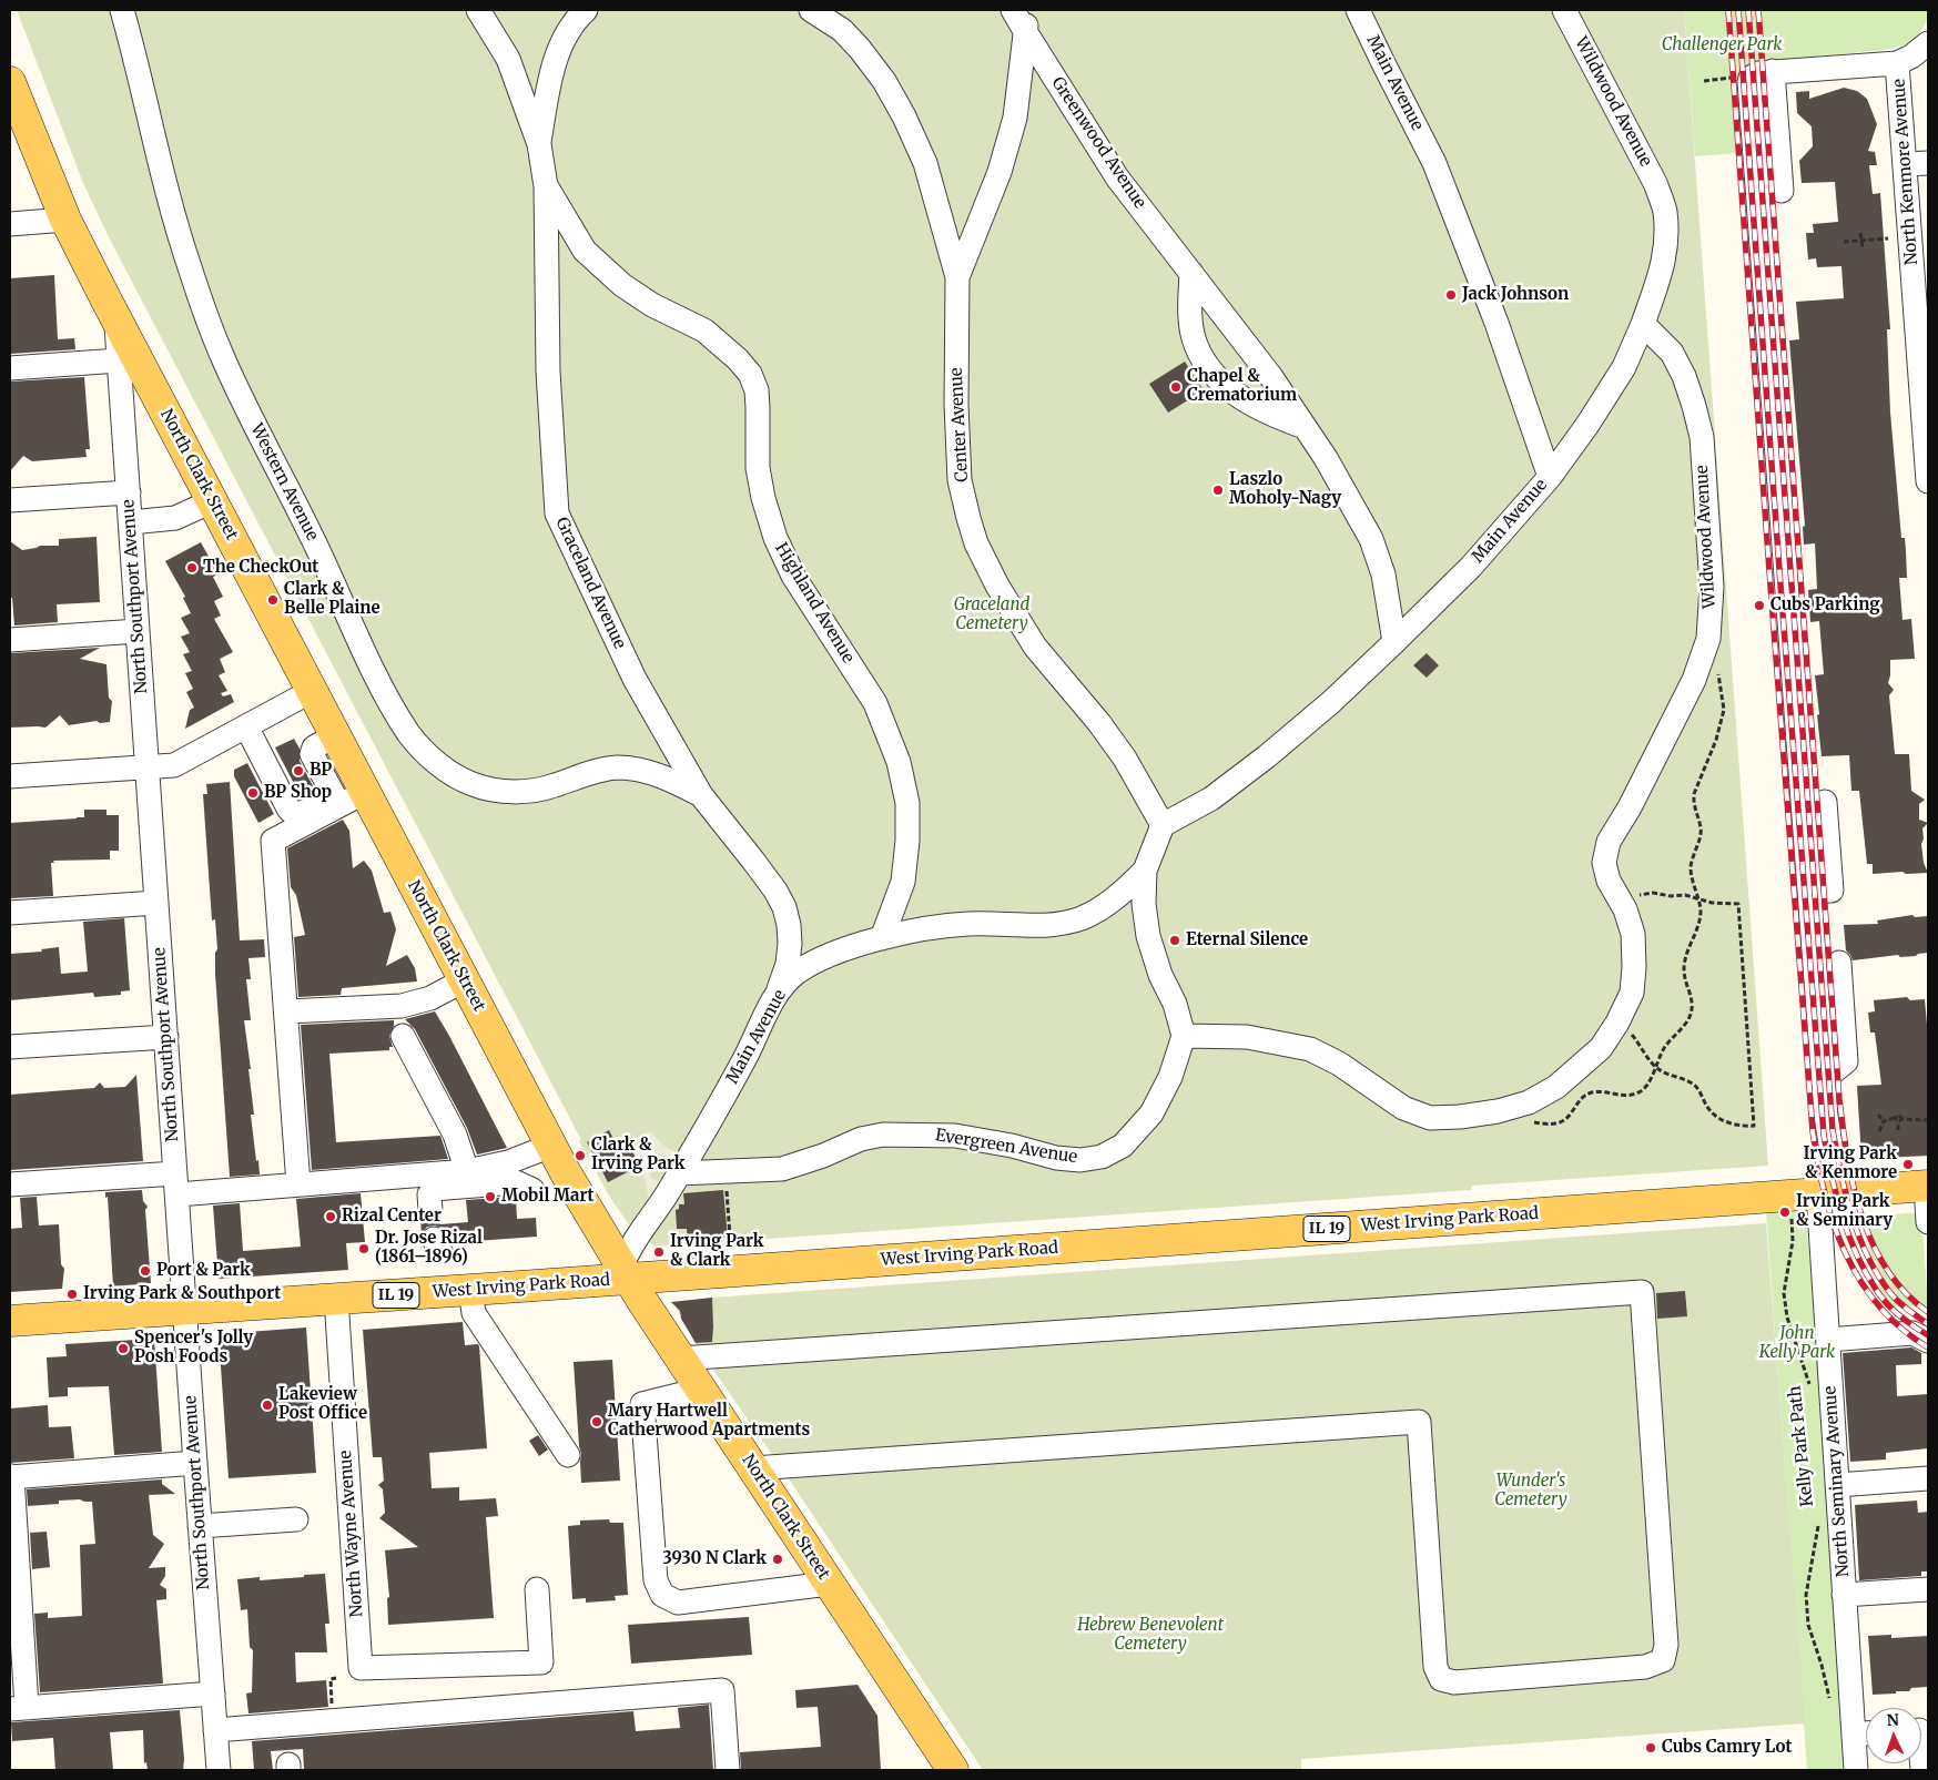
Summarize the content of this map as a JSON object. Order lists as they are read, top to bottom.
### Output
{
  "streets": {
    "main road": ["North Clark Street", "West Irving Park Road", "IL 19"],
    "street": [
      "Main Avenue",
      "Wildwood Avenue",
      "Greenwood Avenue",
      "North Kenmore Avenue",
      "Center Avenue",
      "Western Avenue",
      "Graceland Avenue",
      "North Southport Avenue",
      "Highland Avenue",
      "Evergreen Avenue",
      "North Seminary Avenue",
      "North Wayne Avenue"
    ],
    "path": ["Kelly Park Path"]
  },
  "crossings": [
    ["Main Avenue", "Wildwood Avenue"],
    ["Main Avenue", "Greenwood Avenue"],
    ["Main Avenue", "Center Avenue"],
    ["Main Avenue", "North Clark Street"],
    ["Main Avenue", "Graceland Avenue"],
    ["Main Avenue", "Highland Avenue"],
    ["Main Avenue", "Evergreen Avenue"],
    ["Main Avenue", "West Irving Park Road"],
    ["North Clark Street", "North Southport Avenue"],
    ["North Clark Street", "West Irving Park Road"],
    ["Western Avenue", "Graceland Avenue"],
    ["Graceland Avenue", "Highland Avenue"],
    ["North Southport Avenue", "West Irving Park Road"],
    ["West Irving Park Road", "North Seminary Avenue"],
    ["West Irving Park Road", "North Wayne Avenue"]
  ],
  "parks": [
    "Challenger Park",
    "Graceland Cemetery",
    "John Kelly Park",
    "Wunder's Cemetery",
    "Hebrew Benevolent Cemetery"
  ],
  "places": [
    "Jack Johnson",
    "Chapel & Crematorium",
    "Laszlo Moholy-Nagy",
    "The CheckOut",
    "Clark & Belle Plaine",
    "Cubs Parking",
    "BP",
    "BP Shop",
    "Eternal Silence",
    "Clark & Irving Park",
    "Irving Park & Kenmore",
    "Mobil Mart",
    "Irving Park & Seminary",
    "Rizal Center",
    "Dr. Jose Rizal (1861–1896)",
    "Irving Park & Clark",
    "Port & Park",
    "Irving Park & Southport",
    "Spencer's Jolly Posh Foods",
    "Lakeview Post Office",
    "Mary Hartwell Catherwood Apartments",
    "3930 N Clark",
    "Cubs Camry Lot"
  ],
  "north": "top"
}
